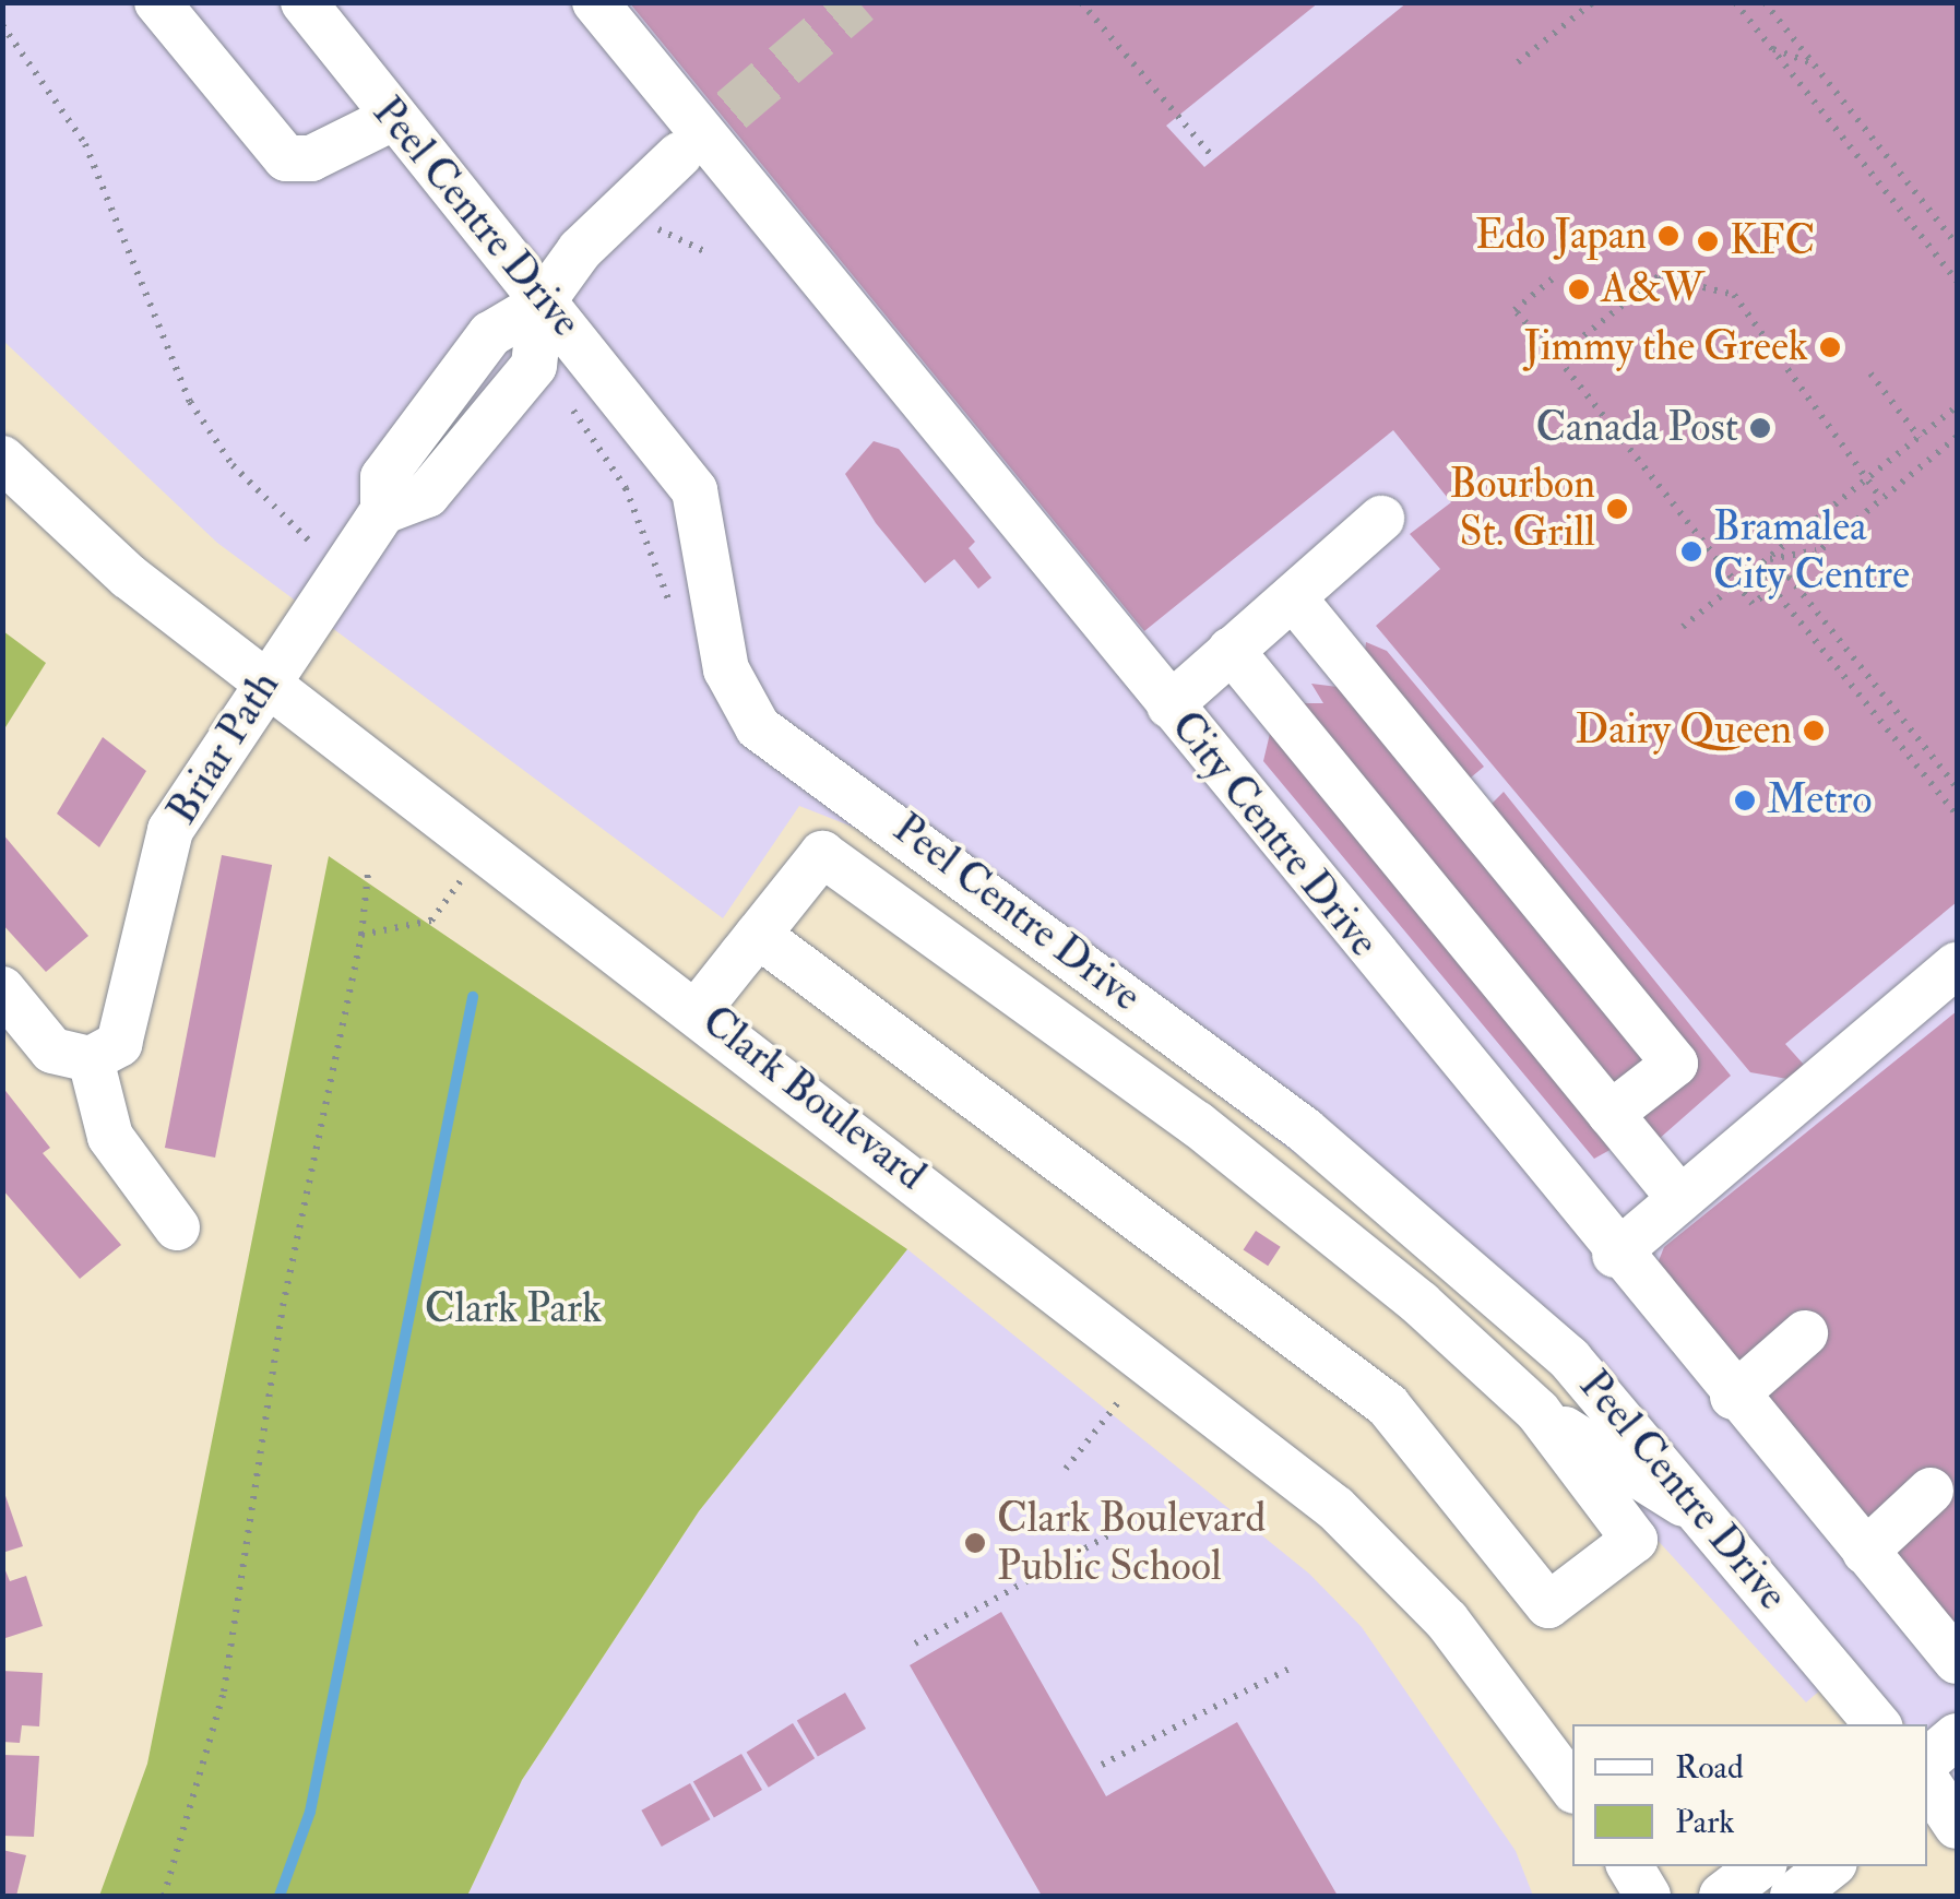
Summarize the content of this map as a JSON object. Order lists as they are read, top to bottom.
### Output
{
  "streets": {
    "street": [
      "Peel Centre Drive",
      "Briar Path",
      "City Centre Drive",
      "Clark Boulevard"
    ]
  },
  "crossings": [
    ["Peel Centre Drive", "Briar Path"],
    ["Briar Path", "Clark Boulevard"]
  ],
  "parks": ["Clark Park"],
  "places": [
    "Edo Japan",
    "KFC",
    "A&W",
    "Jimmy the Greek",
    "Canada Post",
    "Bourbon St. Grill",
    "Bramalea City Centre",
    "Dairy Queen",
    "Metro",
    "Clark Boulevard Public School"
  ],
  "legend": ["Road", "Park"]
}
